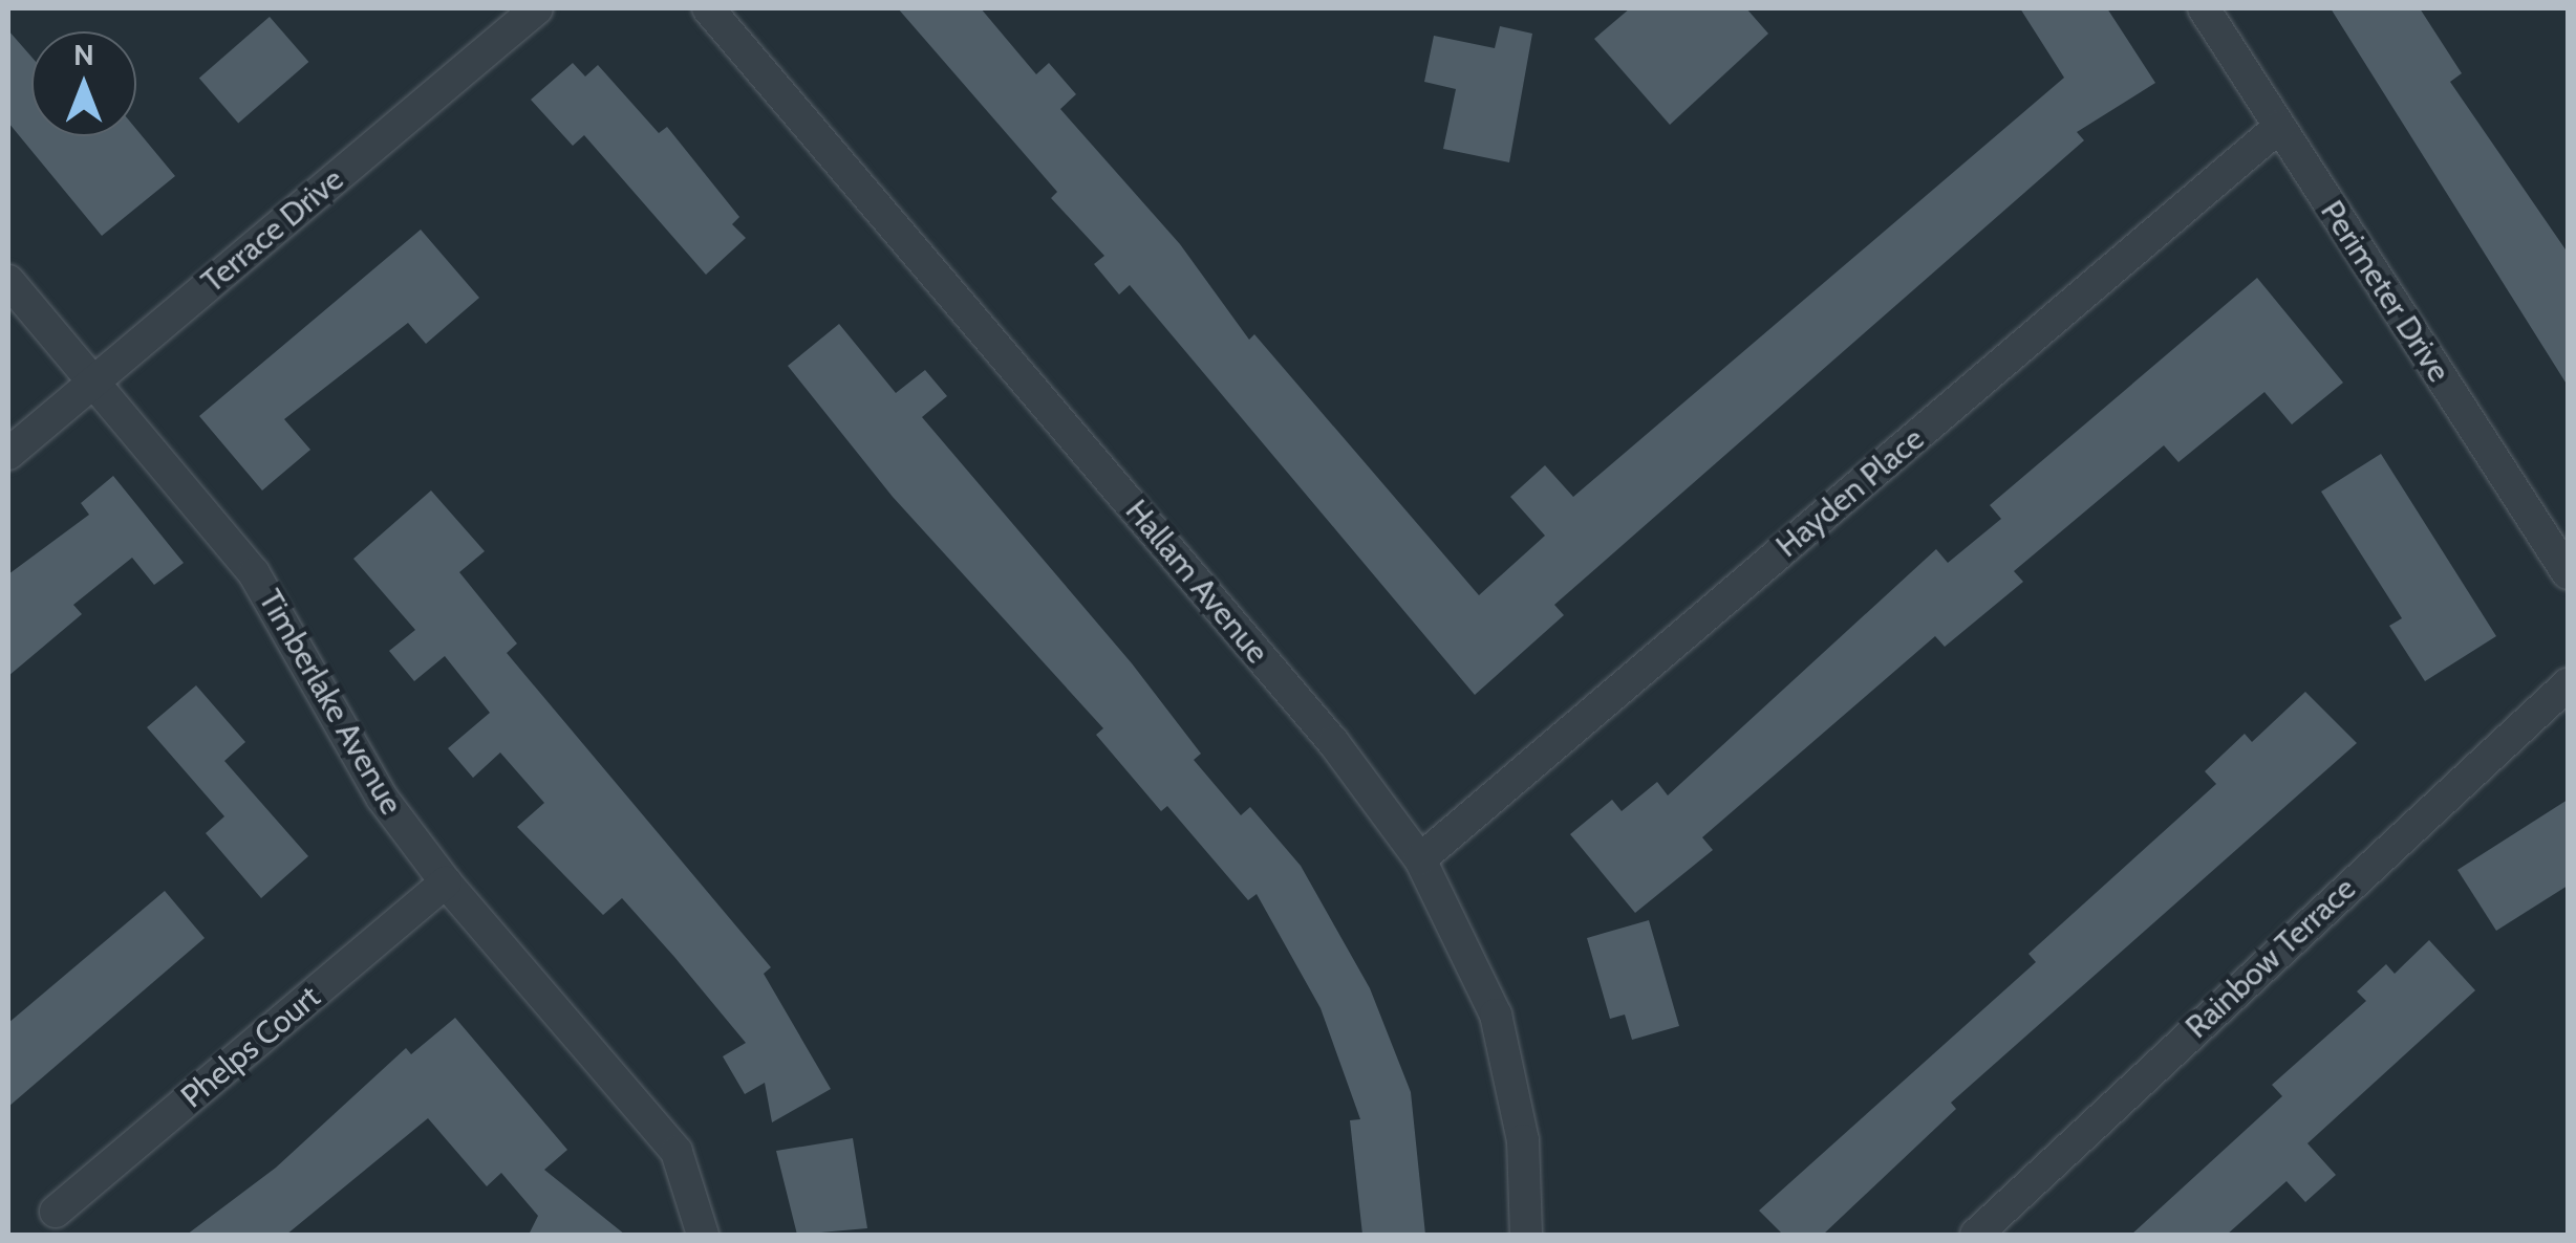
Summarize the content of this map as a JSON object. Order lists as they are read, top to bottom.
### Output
{
  "streets": {
    "street": [
      "Terrace Drive",
      "Perimeter Drive",
      "Hayden Place",
      "Hallam Avenue",
      "Timberlake Avenue",
      "Rainbow Terrace",
      "Phelps Court"
    ]
  },
  "crossings": [
    ["Terrace Drive", "Timberlake Avenue"],
    ["Perimeter Drive", "Hayden Place"],
    ["Hayden Place", "Hallam Avenue"],
    ["Timberlake Avenue", "Phelps Court"]
  ],
  "north": "top"
}
